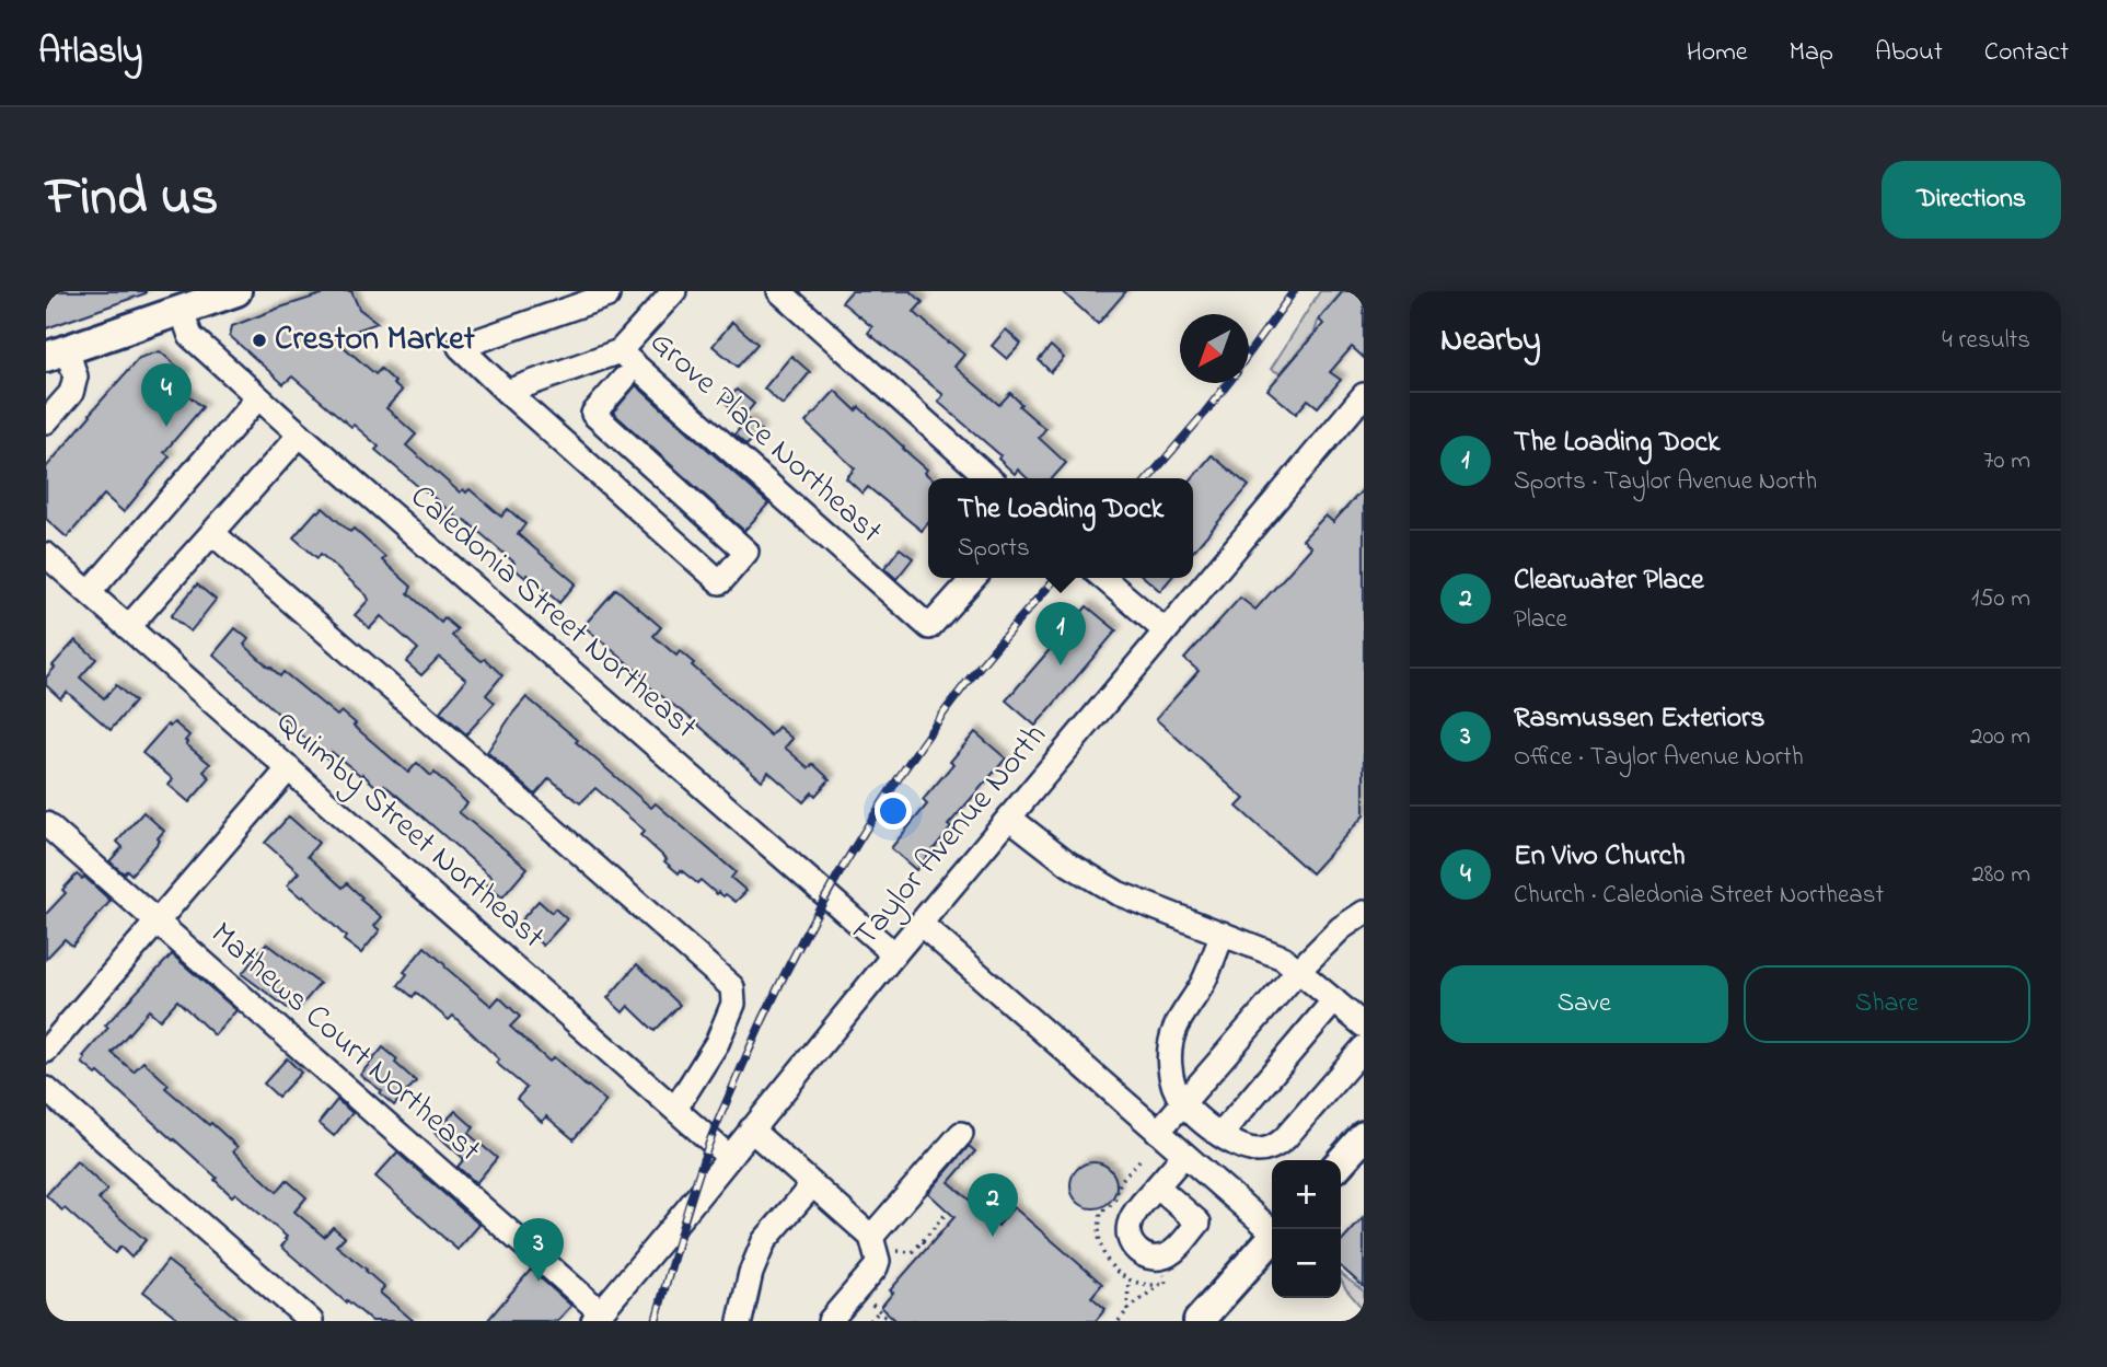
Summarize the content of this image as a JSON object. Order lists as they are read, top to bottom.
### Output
{
  "streets": {
    "street": [
      "Grove Place Northeast",
      "Caledonia Street Northeast",
      "Quimby Street Northeast",
      "Taylor Avenue North",
      "Mathews Court Northeast"
    ]
  },
  "crossings": [
    ["Caledonia Street Northeast", "Taylor Avenue North"],
    ["Quimby Street Northeast", "Taylor Avenue North"],
    ["Taylor Avenue North", "Mathews Court Northeast"]
  ],
  "places": ["Creston Market"],
  "north": "bottom left",
  "page": {
    "header": "Atlasly",
    "nav": [
      "Home",
      "Map",
      "About",
      "Contact"
    ],
    "title": "Find us",
    "buttons": [
      "Directions",
      ["Save", "Share"]
    ],
    "heading": ["Nearby", "4 results"],
    "pins": [
      "4",
      "1",
      "2",
      "3"
    ],
    "list": [
      {
        "mark": "1",
        "name": "The Loading Dock",
        "note": "Sports · Taylor Avenue North",
        "value": "70 m"
      },
      {
        "mark": "2",
        "name": "Clearwater Place",
        "note": "Place",
        "value": "150 m"
      },
      {
        "mark": "3",
        "name": "Rasmussen Exteriors",
        "note": "Office · Taylor Avenue North",
        "value": "200 m"
      },
      {
        "mark": "4",
        "name": "En Vivo Church",
        "note": "Church · Caledonia Street Northeast",
        "value": "280 m"
      }
    ],
    "popup": ["The Loading Dock", "Sports"],
    "map_buttons": ["+", "−"]
  }
}
